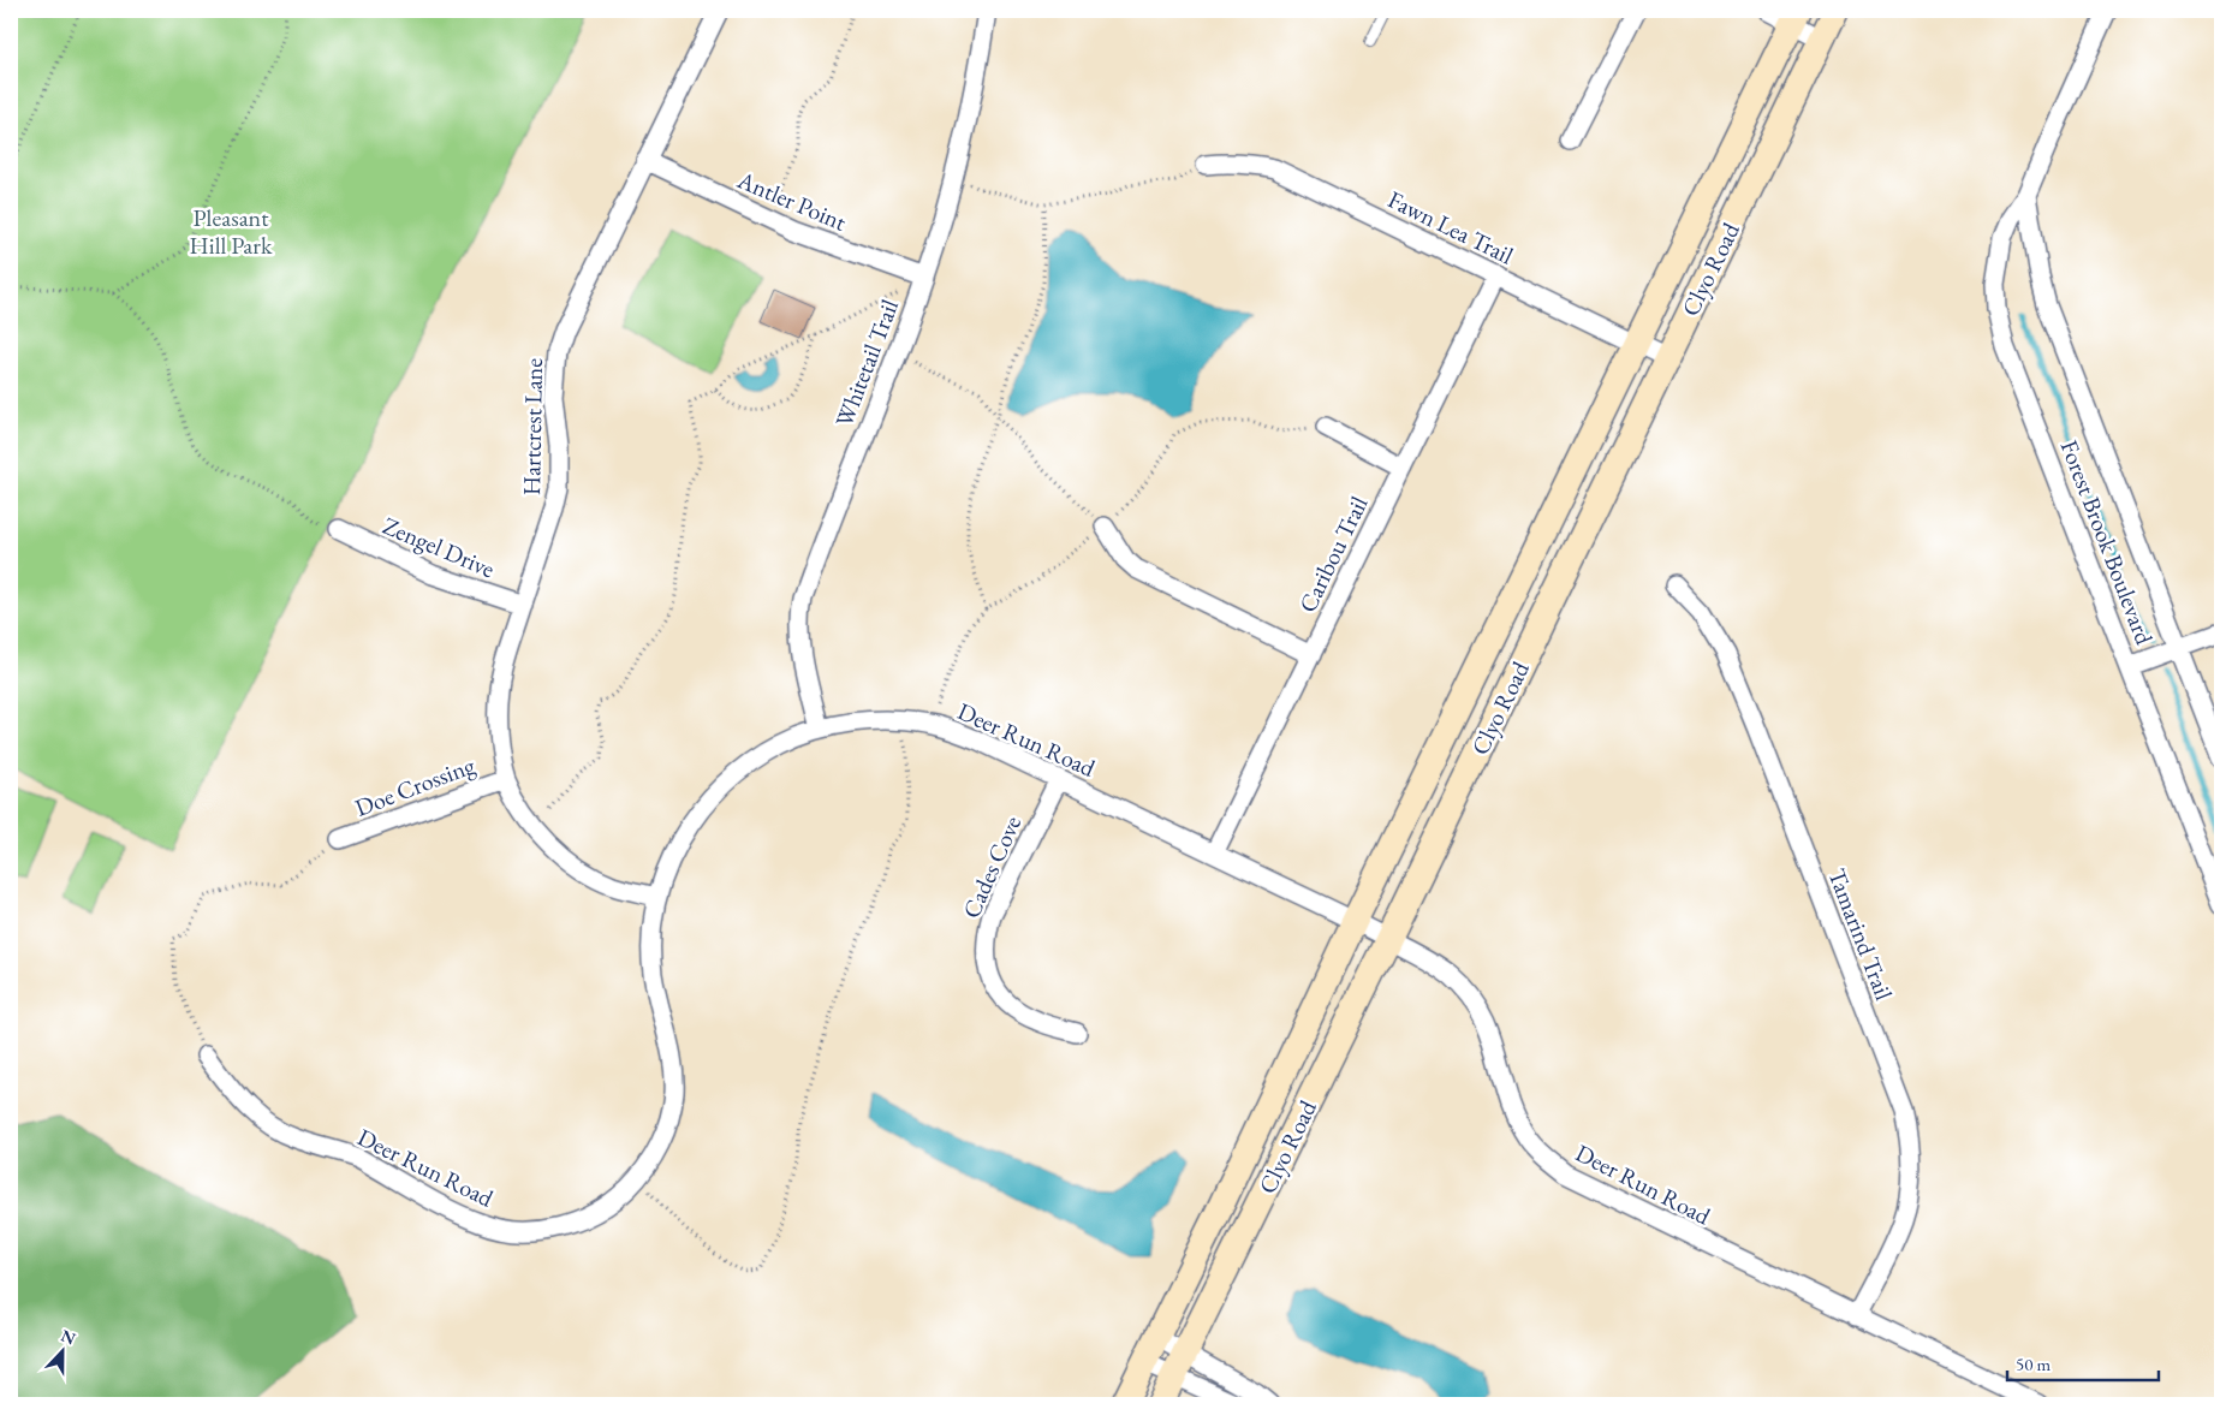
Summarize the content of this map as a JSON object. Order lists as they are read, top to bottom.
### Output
{
  "streets": {
    "street": [
      "Antler Point",
      "Fawn Lea Trail",
      "Clyo Road",
      "Whitetail Trail",
      "Hartcrest Lane",
      "Forest Brook Boulevard",
      "Zengel Drive",
      "Caribou Trail",
      "Deer Run Road",
      "Doe Crossing",
      "Cades Cove",
      "Tamarind Trail"
    ]
  },
  "crossings": [
    ["Antler Point", "Whitetail Trail"],
    ["Antler Point", "Hartcrest Lane"],
    ["Fawn Lea Trail", "Clyo Road"],
    ["Fawn Lea Trail", "Caribou Trail"],
    ["Clyo Road", "Deer Run Road"],
    ["Whitetail Trail", "Deer Run Road"],
    ["Hartcrest Lane", "Zengel Drive"],
    ["Hartcrest Lane", "Deer Run Road"],
    ["Hartcrest Lane", "Doe Crossing"],
    ["Caribou Trail", "Deer Run Road"],
    ["Deer Run Road", "Cades Cove"],
    ["Deer Run Road", "Tamarind Trail"]
  ],
  "parks": ["Pleasant Hill Park"],
  "scale_bar": "50 m",
  "north": "top"
}
